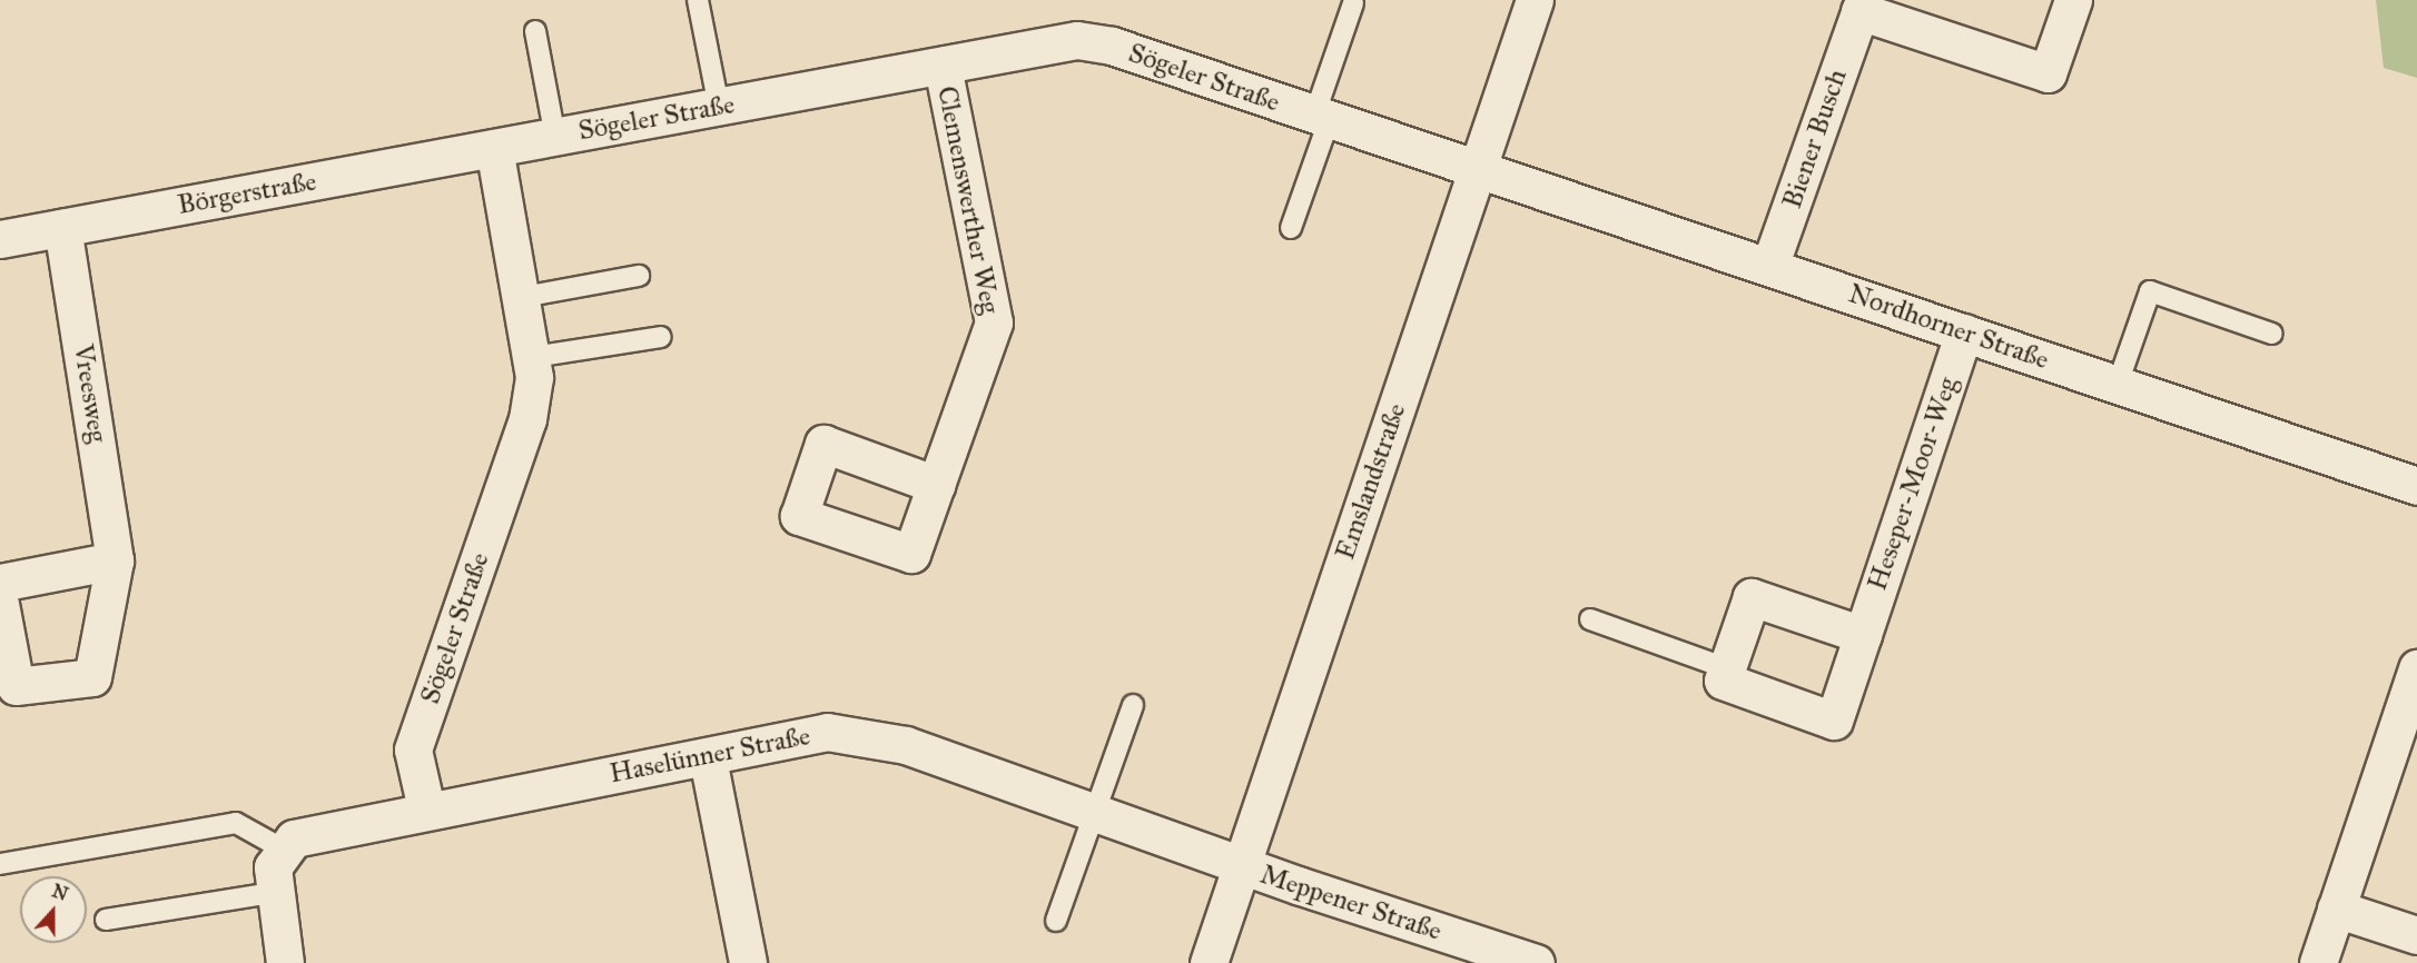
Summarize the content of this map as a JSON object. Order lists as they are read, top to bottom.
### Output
{
  "streets": {
    "street": [
      "Sögeler Straße",
      "Biener Busch",
      "Börgerstraße",
      "Clemenswerther Weg",
      "Nordhorner Straße",
      "Vreesweg",
      "Emslandstraße",
      "Heseper-Moor-Weg",
      "Haselünner Straße",
      "Meppener Straße"
    ]
  },
  "crossings": [
    ["Sögeler Straße", "Börgerstraße"],
    ["Sögeler Straße", "Clemenswerther Weg"],
    ["Sögeler Straße", "Nordhorner Straße"],
    ["Sögeler Straße", "Emslandstraße"],
    ["Sögeler Straße", "Haselünner Straße"],
    ["Biener Busch", "Nordhorner Straße"],
    ["Börgerstraße", "Vreesweg"],
    ["Nordhorner Straße", "Emslandstraße"],
    ["Nordhorner Straße", "Heseper-Moor-Weg"],
    ["Emslandstraße", "Haselünner Straße"],
    ["Emslandstraße", "Meppener Straße"],
    ["Haselünner Straße", "Meppener Straße"]
  ],
  "north": "top"
}
